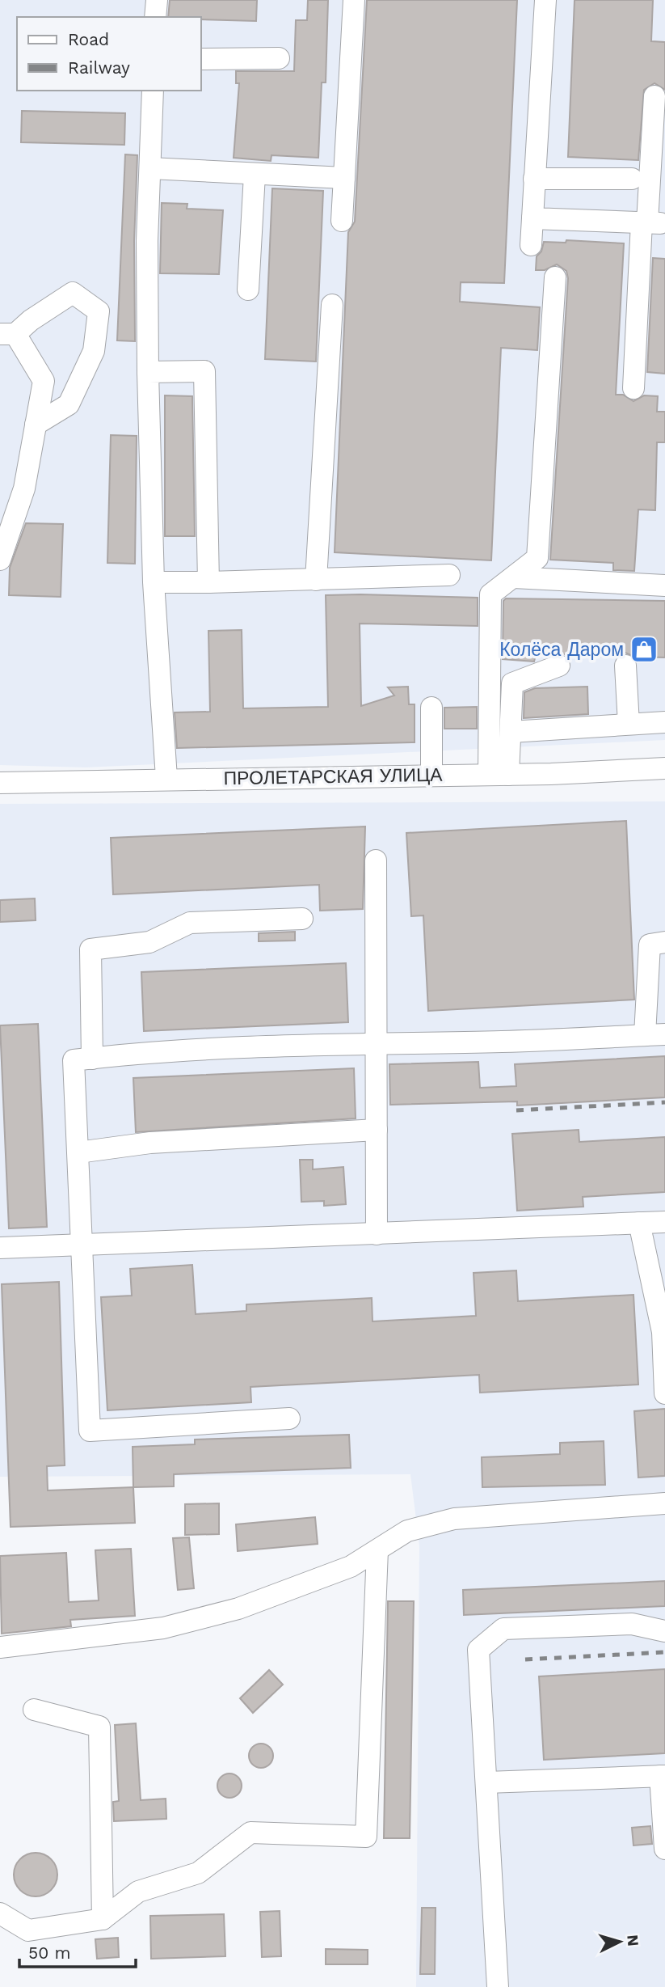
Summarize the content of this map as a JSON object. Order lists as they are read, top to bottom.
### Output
{
  "streets": {
    "street": ["ПРОЛЕТАРСКАЯ УЛИЦА"]
  },
  "places": {
    "shop": ["Колёса Даром"]
  },
  "legend": ["Road", "Railway"],
  "scale_bar": "50 m",
  "north": "right"
}
